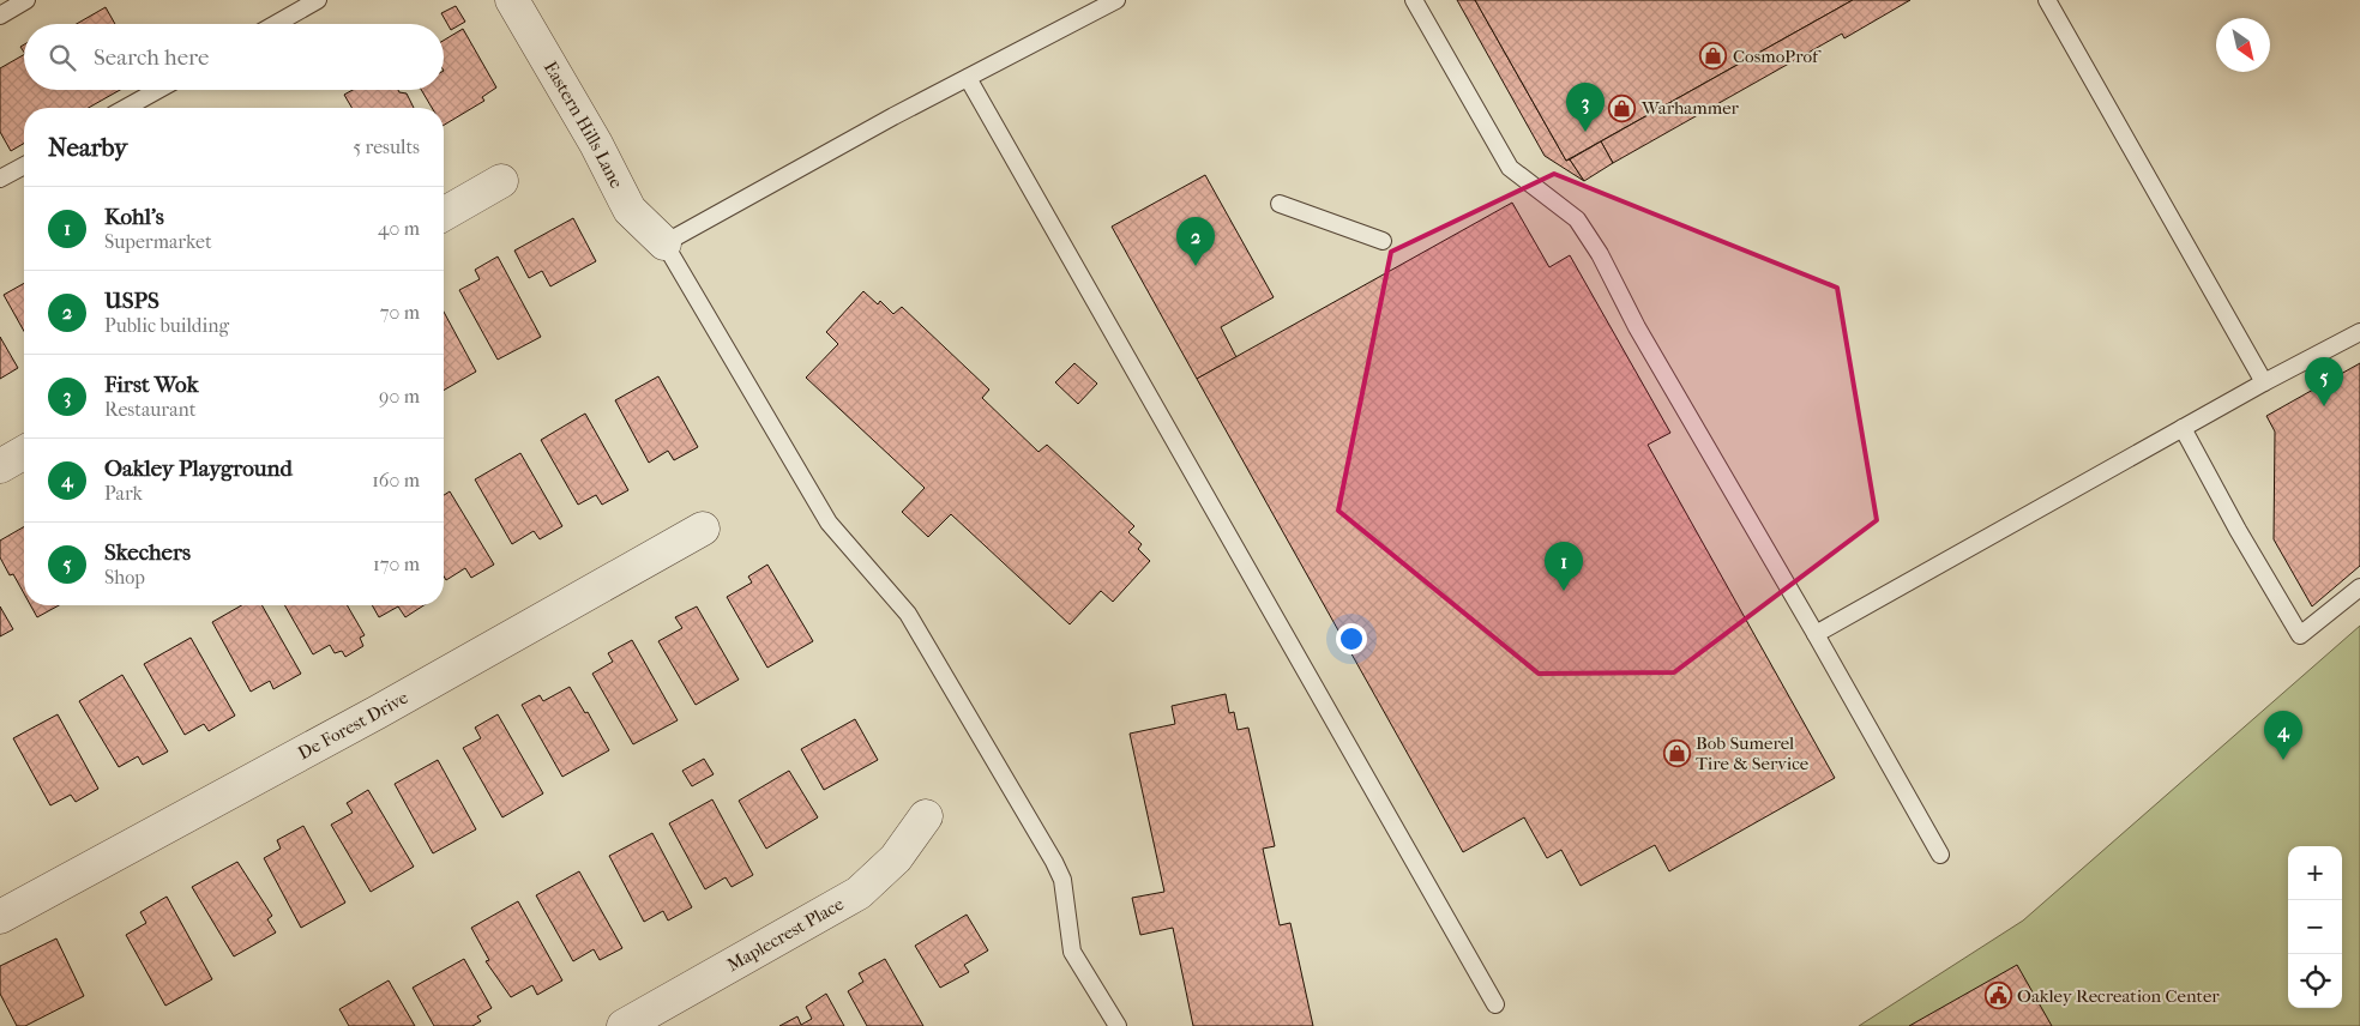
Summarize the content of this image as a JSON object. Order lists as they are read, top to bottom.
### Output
{
  "streets": {
    "street": ["Eastern Hills Lane", "De Forest Drive", "Maplecrest Place"]
  },
  "places": {
    "shop": ["CosmoProf", "Warhammer", "Bob Sumerel Tire & Service"],
    "public building": ["Oakley Recreation Center"]
  },
  "north": "bottom right",
  "page": {
    "search": "Search here",
    "pins": [
      "3",
      "2",
      "5",
      "1",
      "4"
    ],
    "heading": ["Nearby", "5 results"],
    "list": [
      {
        "mark": "1",
        "name": "Kohl's",
        "note": "Supermarket",
        "value": "40 m"
      },
      {
        "mark": "2",
        "name": "USPS",
        "note": "Public building",
        "value": "70 m"
      },
      {
        "mark": "3",
        "name": "First Wok",
        "note": "Restaurant",
        "value": "90 m"
      },
      {
        "mark": "4",
        "name": "Oakley Playground",
        "note": "Park",
        "value": "160 m"
      },
      {
        "mark": "5",
        "name": "Skechers",
        "note": "Shop",
        "value": "170 m"
      }
    ],
    "map_buttons": ["+", "−"]
  }
}
